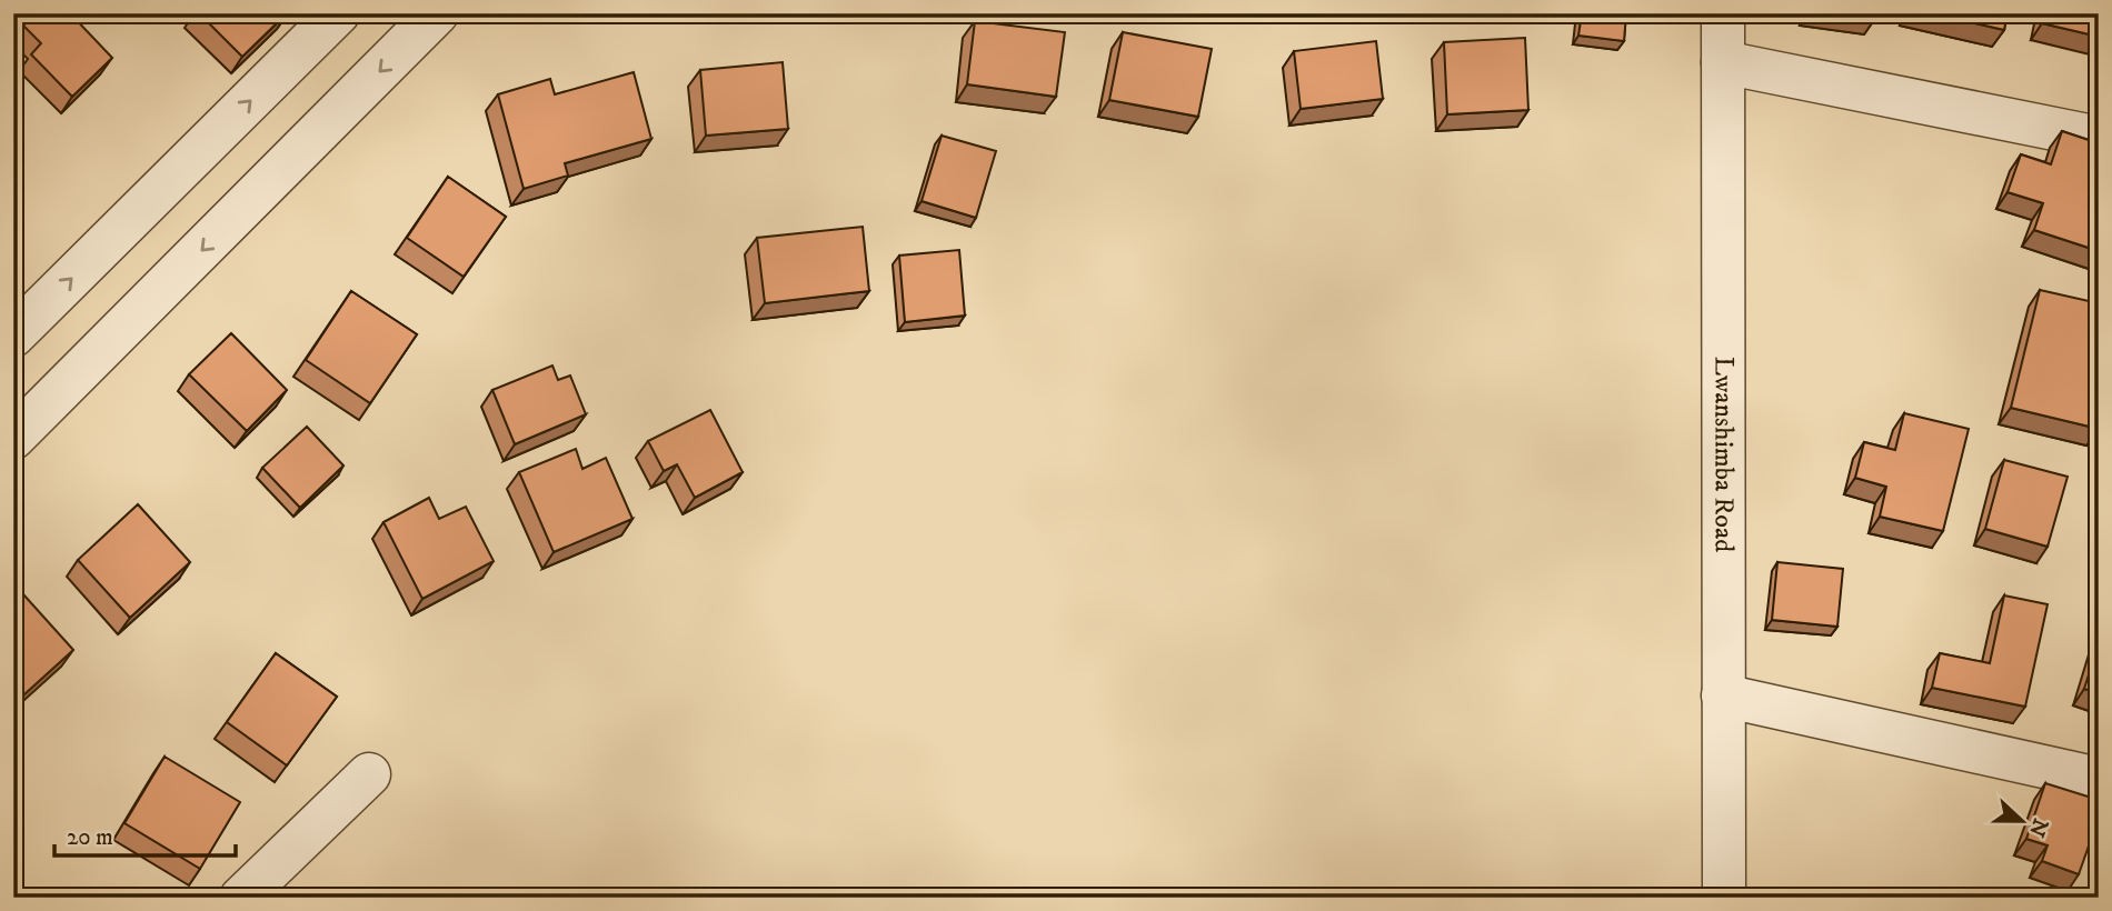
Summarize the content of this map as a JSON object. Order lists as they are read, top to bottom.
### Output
{
  "streets": {
    "street": ["Lwanshimba Road"]
  },
  "scale_bar": "20 m",
  "north": "right"
}
